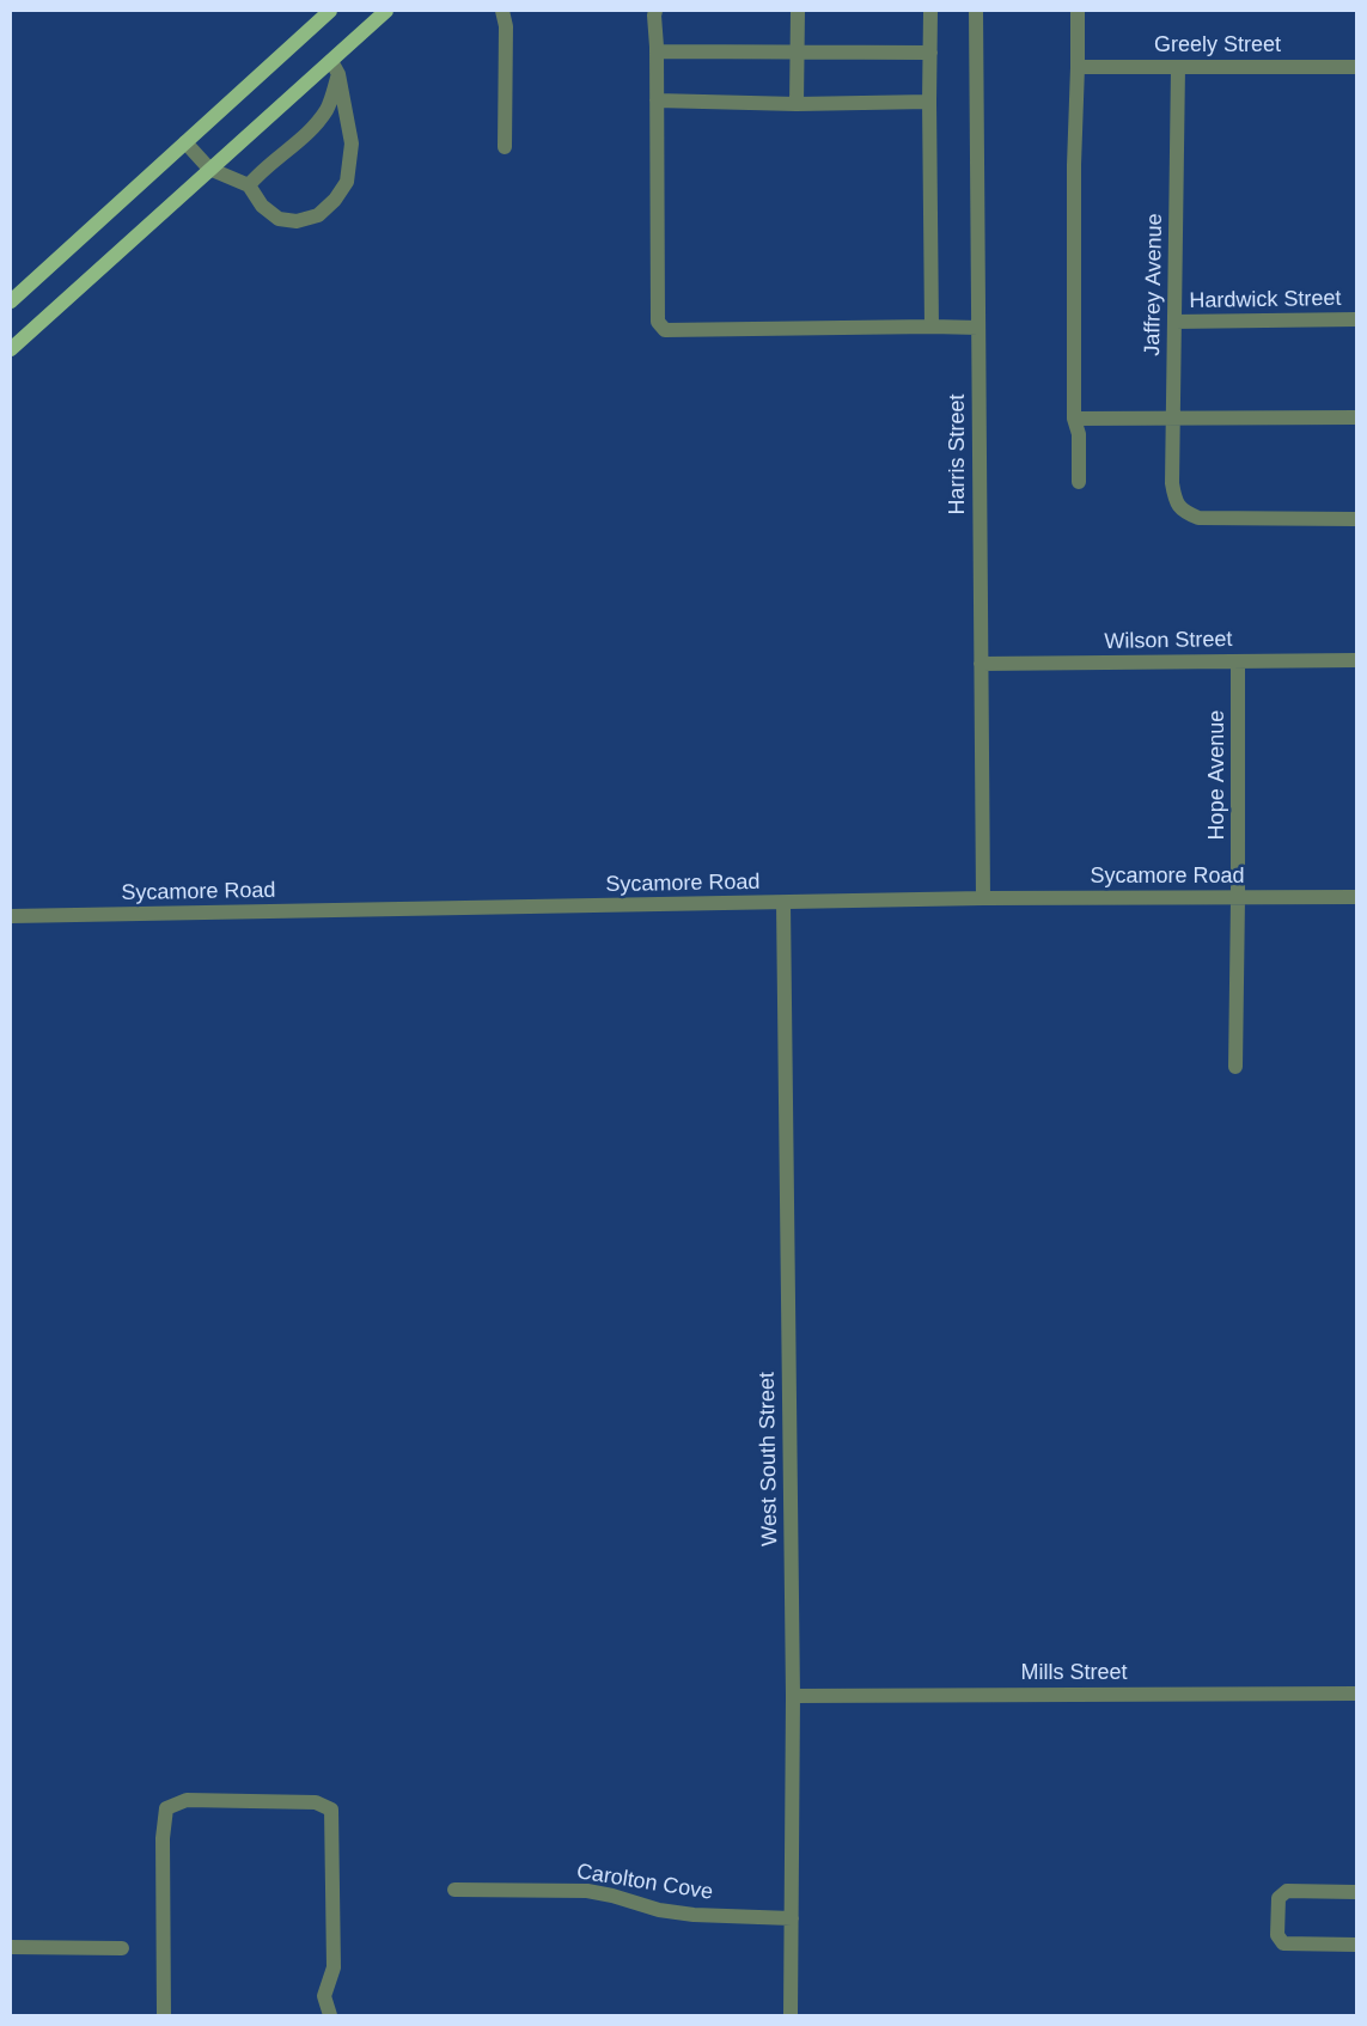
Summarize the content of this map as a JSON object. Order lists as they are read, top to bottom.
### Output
{
  "streets": {
    "street": [
      "Greely Street",
      "Jaffrey Avenue",
      "Hardwick Street",
      "Harris Street",
      "Wilson Street",
      "Hope Avenue",
      "Sycamore Road",
      "West South Street",
      "Mills Street",
      "Carolton Cove"
    ]
  },
  "crossings": [
    ["Greely Street", "Jaffrey Avenue"],
    ["Jaffrey Avenue", "Hardwick Street"],
    ["Harris Street", "Wilson Street"],
    ["Harris Street", "Sycamore Road"],
    ["Wilson Street", "Hope Avenue"],
    ["Hope Avenue", "Sycamore Road"],
    ["Sycamore Road", "West South Street"],
    ["West South Street", "Mills Street"],
    ["West South Street", "Carolton Cove"]
  ]
}
